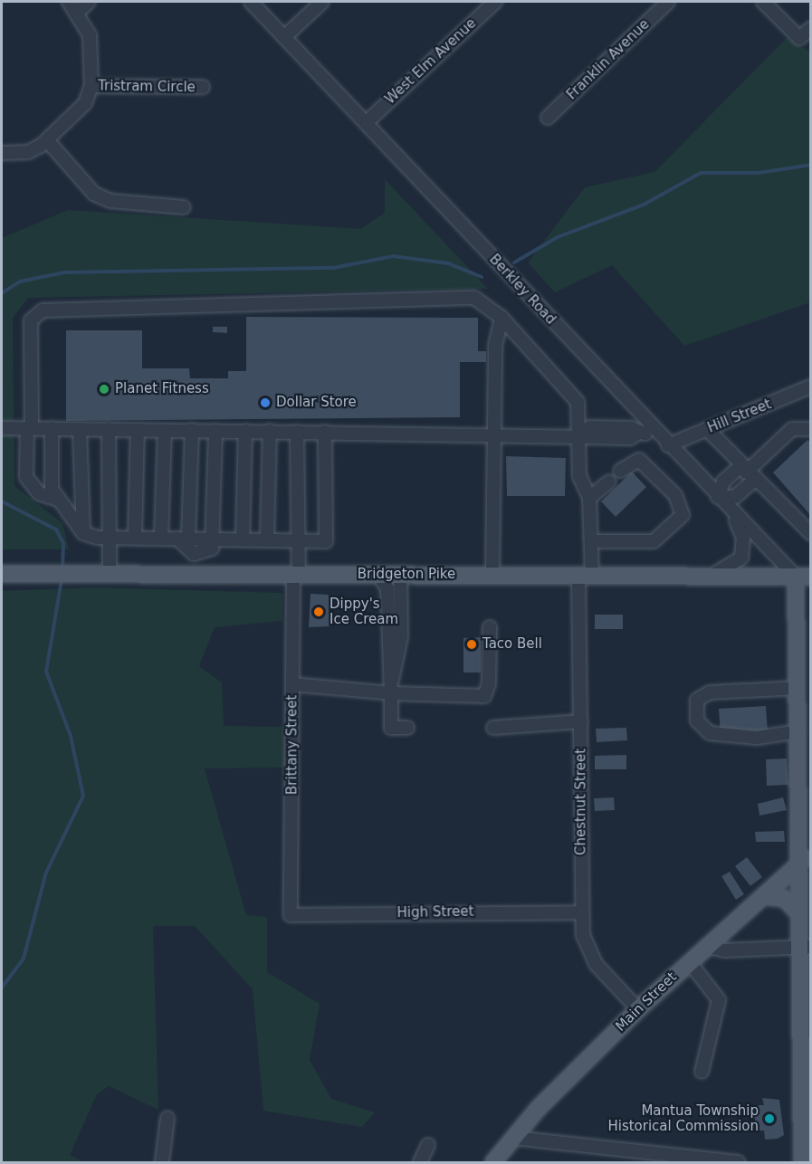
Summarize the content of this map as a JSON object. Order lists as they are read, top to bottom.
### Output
{
  "streets": {
    "main road": ["Bridgeton Pike", "Main Street"],
    "street": [
      "Franklin Avenue",
      "West Elm Avenue",
      "Tristram Circle",
      "Berkley Road",
      "Hill Street",
      "Brittany Street",
      "Chestnut Street",
      "High Street"
    ]
  },
  "crossings": [
    ["West Elm Avenue", "Berkley Road"],
    ["Berkley Road", "Hill Street"],
    ["Berkley Road", "Bridgeton Pike"],
    ["Bridgeton Pike", "Brittany Street"],
    ["Bridgeton Pike", "Chestnut Street"],
    ["Brittany Street", "High Street"],
    ["Chestnut Street", "High Street"],
    ["Chestnut Street", "Main Street"]
  ],
  "places": [
    "Planet Fitness",
    "Dollar Store",
    "Dippy's Ice Cream",
    "Taco Bell",
    "Mantua Township Historical Commission"
  ]
}
